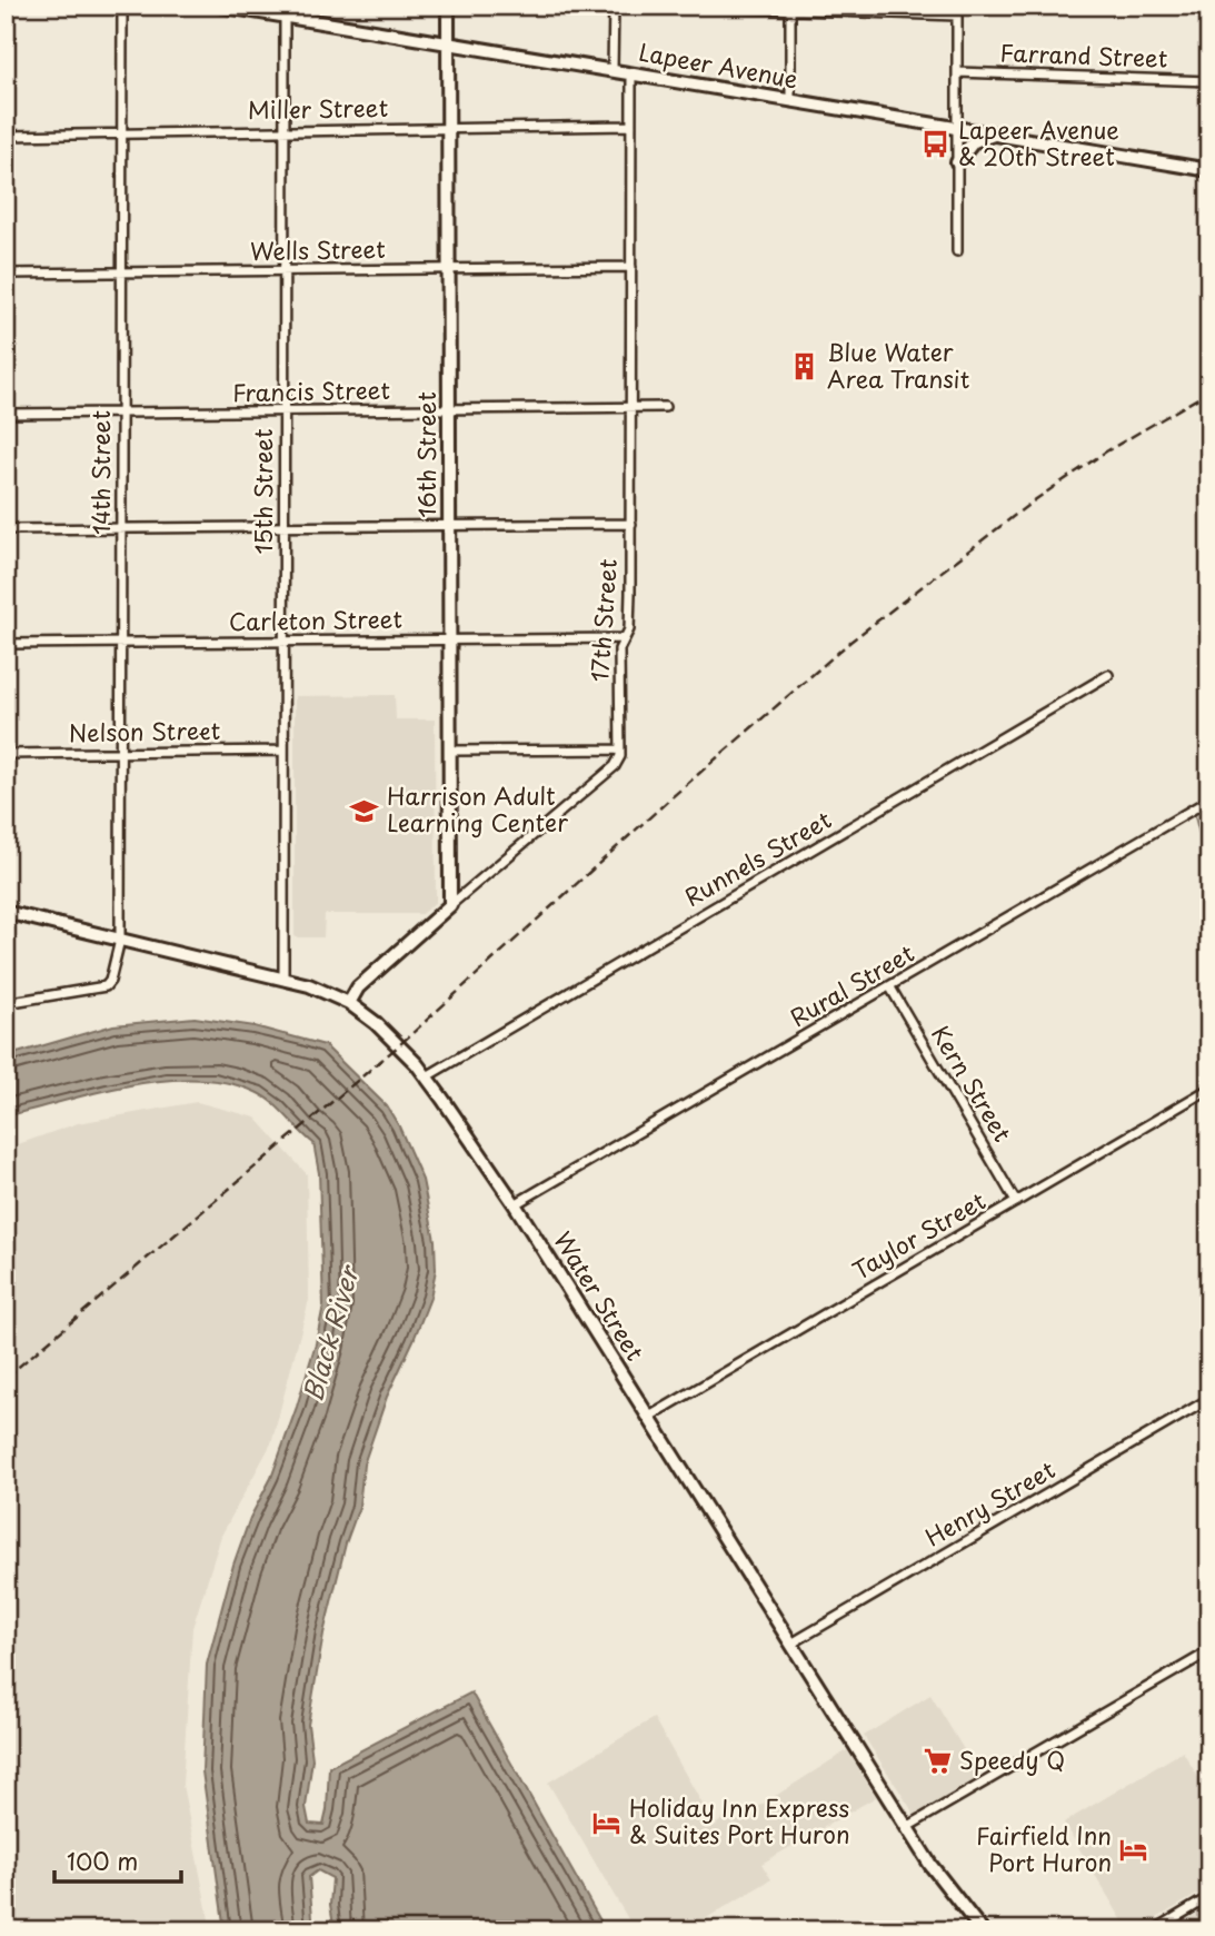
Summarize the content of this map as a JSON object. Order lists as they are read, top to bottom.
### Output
{
  "streets": {
    "street": [
      "Farrand Street",
      "Lapeer Avenue",
      "Miller Street",
      "Wells Street",
      "Francis Street",
      "16th Street",
      "14th Street",
      "15th Street",
      "17th Street",
      "Carleton Street",
      "Nelson Street",
      "Runnels Street",
      "Rural Street",
      "Kern Street",
      "Taylor Street",
      "Water Street",
      "Henry Street"
    ]
  },
  "crossings": [
    ["Lapeer Avenue", "16th Street"],
    ["Lapeer Avenue", "15th Street"],
    ["Lapeer Avenue", "17th Street"],
    ["Miller Street", "16th Street"],
    ["Miller Street", "14th Street"],
    ["Miller Street", "15th Street"],
    ["Miller Street", "17th Street"],
    ["Wells Street", "16th Street"],
    ["Wells Street", "14th Street"],
    ["Wells Street", "15th Street"],
    ["Wells Street", "17th Street"],
    ["Francis Street", "16th Street"],
    ["Francis Street", "14th Street"],
    ["Francis Street", "15th Street"],
    ["Francis Street", "17th Street"],
    ["16th Street", "Carleton Street"],
    ["14th Street", "Carleton Street"],
    ["14th Street", "Nelson Street"],
    ["14th Street", "Water Street"],
    ["15th Street", "Carleton Street"],
    ["15th Street", "Nelson Street"],
    ["15th Street", "Water Street"],
    ["17th Street", "Carleton Street"],
    ["Runnels Street", "Water Street"],
    ["Rural Street", "Kern Street"],
    ["Rural Street", "Water Street"],
    ["Kern Street", "Taylor Street"],
    ["Taylor Street", "Water Street"],
    ["Water Street", "Henry Street"]
  ],
  "water": ["Black River"],
  "places": {
    "bus stop": ["Lapeer Avenue & 20th Street"],
    "building": ["Blue Water Area Transit"],
    "school or university": ["Harrison Adult Learning Center"],
    "supermarket": ["Speedy Q"],
    "hotel": ["Holiday Inn Express & Suites Port Huron", "Fairfield Inn Port Huron"]
  },
  "scale_bar": "100 m"
}
